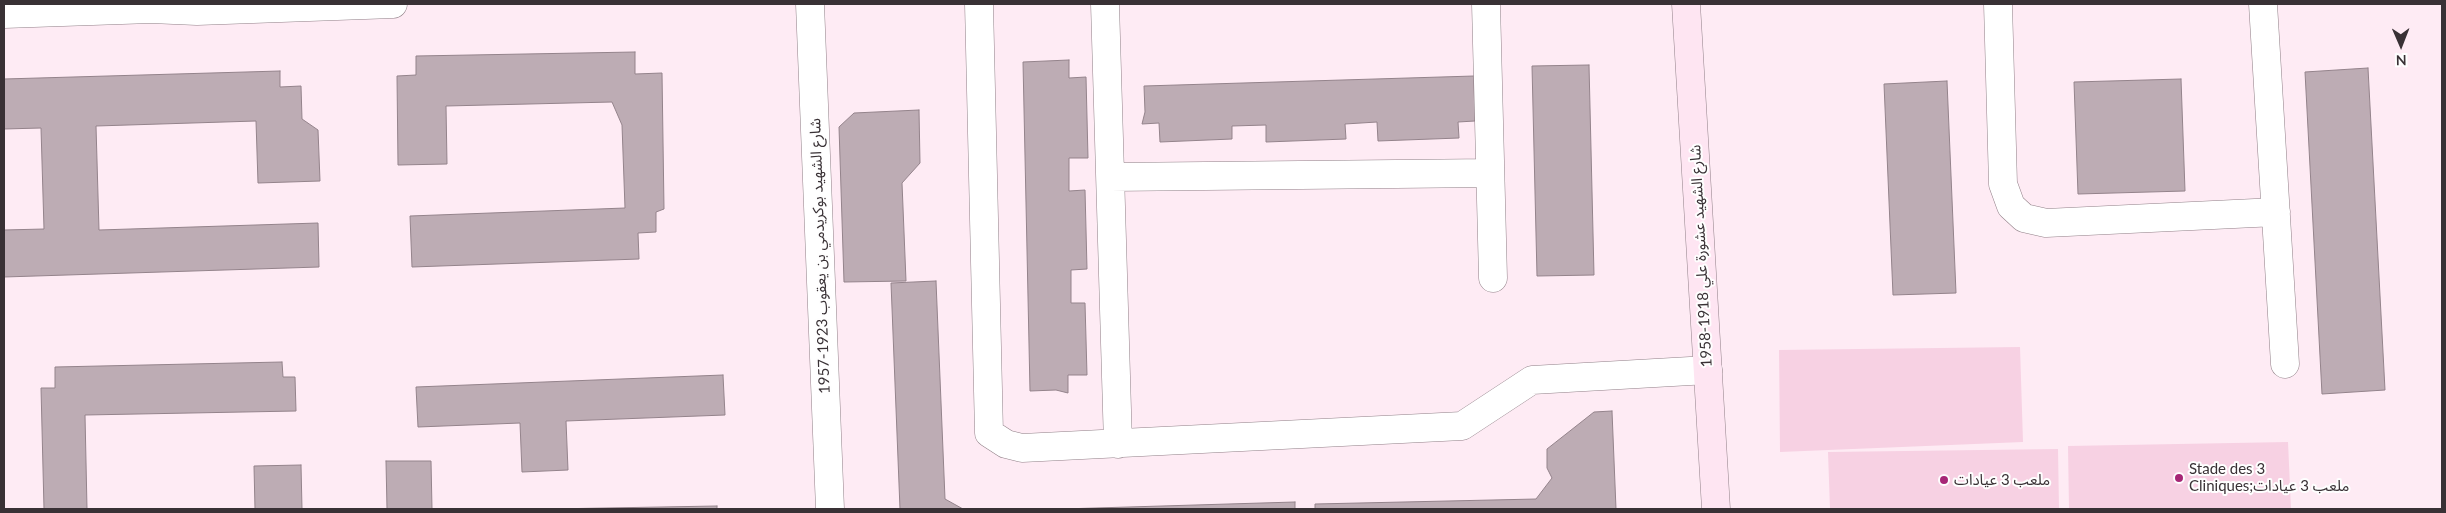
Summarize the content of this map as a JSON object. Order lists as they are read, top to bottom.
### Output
{
  "streets": {
    "street": ["شارع الشهيد بوكريدمي بن يعقوب 1923-1957", "شارع الشهيد عشورة علي 1918-1958"]
  },
  "places": ["Stade des 3 Cliniques;ملعب 3 عيادات", "ملعب 3 عيادات"],
  "north": "bottom"
}
